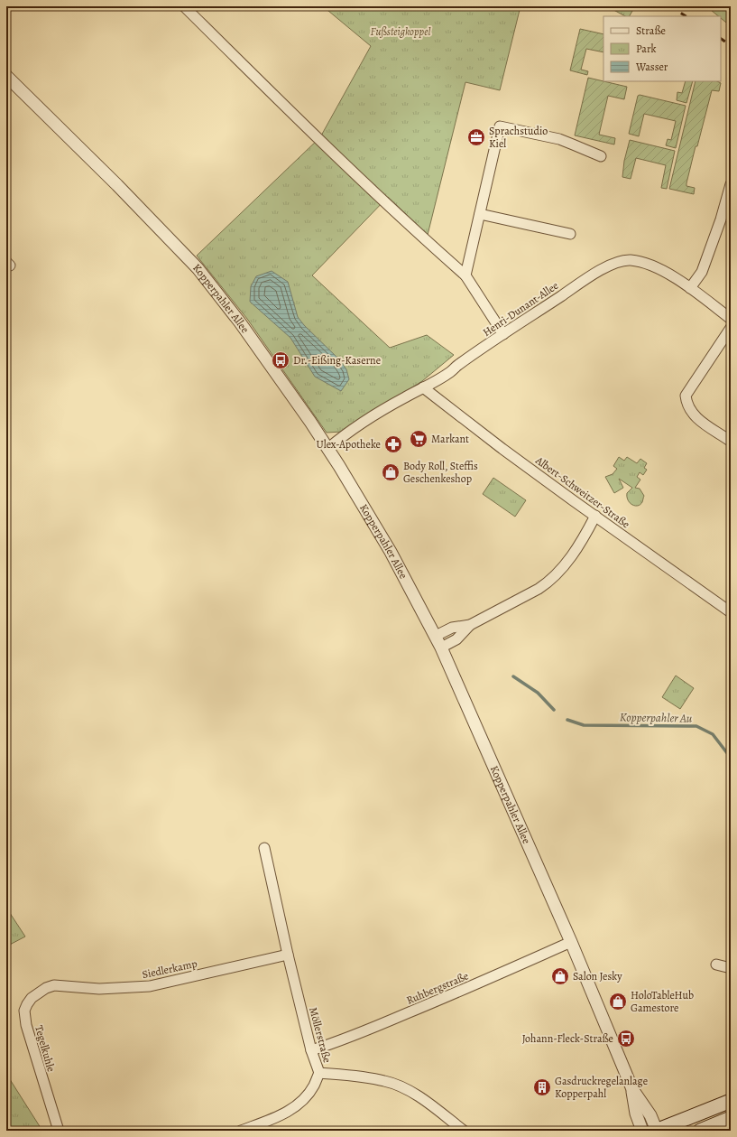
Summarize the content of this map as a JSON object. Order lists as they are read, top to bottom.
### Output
{
  "streets": {
    "street": [
      "Kopperpahler Allee",
      "Henri-Dunant-Allee",
      "Albert-Schweitzer-Straße",
      "Siedlerkamp",
      "Ruhbergstraße",
      "Möllerstraße",
      "Tegelkuhle"
    ]
  },
  "crossings": [
    ["Kopperpahler Allee", "Henri-Dunant-Allee"],
    ["Kopperpahler Allee", "Ruhbergstraße"],
    ["Henri-Dunant-Allee", "Albert-Schweitzer-Straße"],
    ["Siedlerkamp", "Möllerstraße"],
    ["Siedlerkamp", "Tegelkuhle"],
    ["Ruhbergstraße", "Möllerstraße"]
  ],
  "water": ["Kopperpahler Au"],
  "parks": ["Fußsteigkoppel"],
  "places": {
    "office": ["Sprachstudio Kiel"],
    "bus stop": ["Dr.-Eißing-Kaserne", "Johann-Fleck-Straße"],
    "supermarket": ["Markant"],
    "pharmacy": ["Ulex-Apotheke"],
    "shop": ["Body Roll, Steffis Geschenkeshop", "Salon Jesky", "HoloTableHub Gamestore"],
    "building": ["Gasdruckregelanlage Kopperpahl"]
  },
  "legend": ["Straße", "Park", "Wasser"]
}
